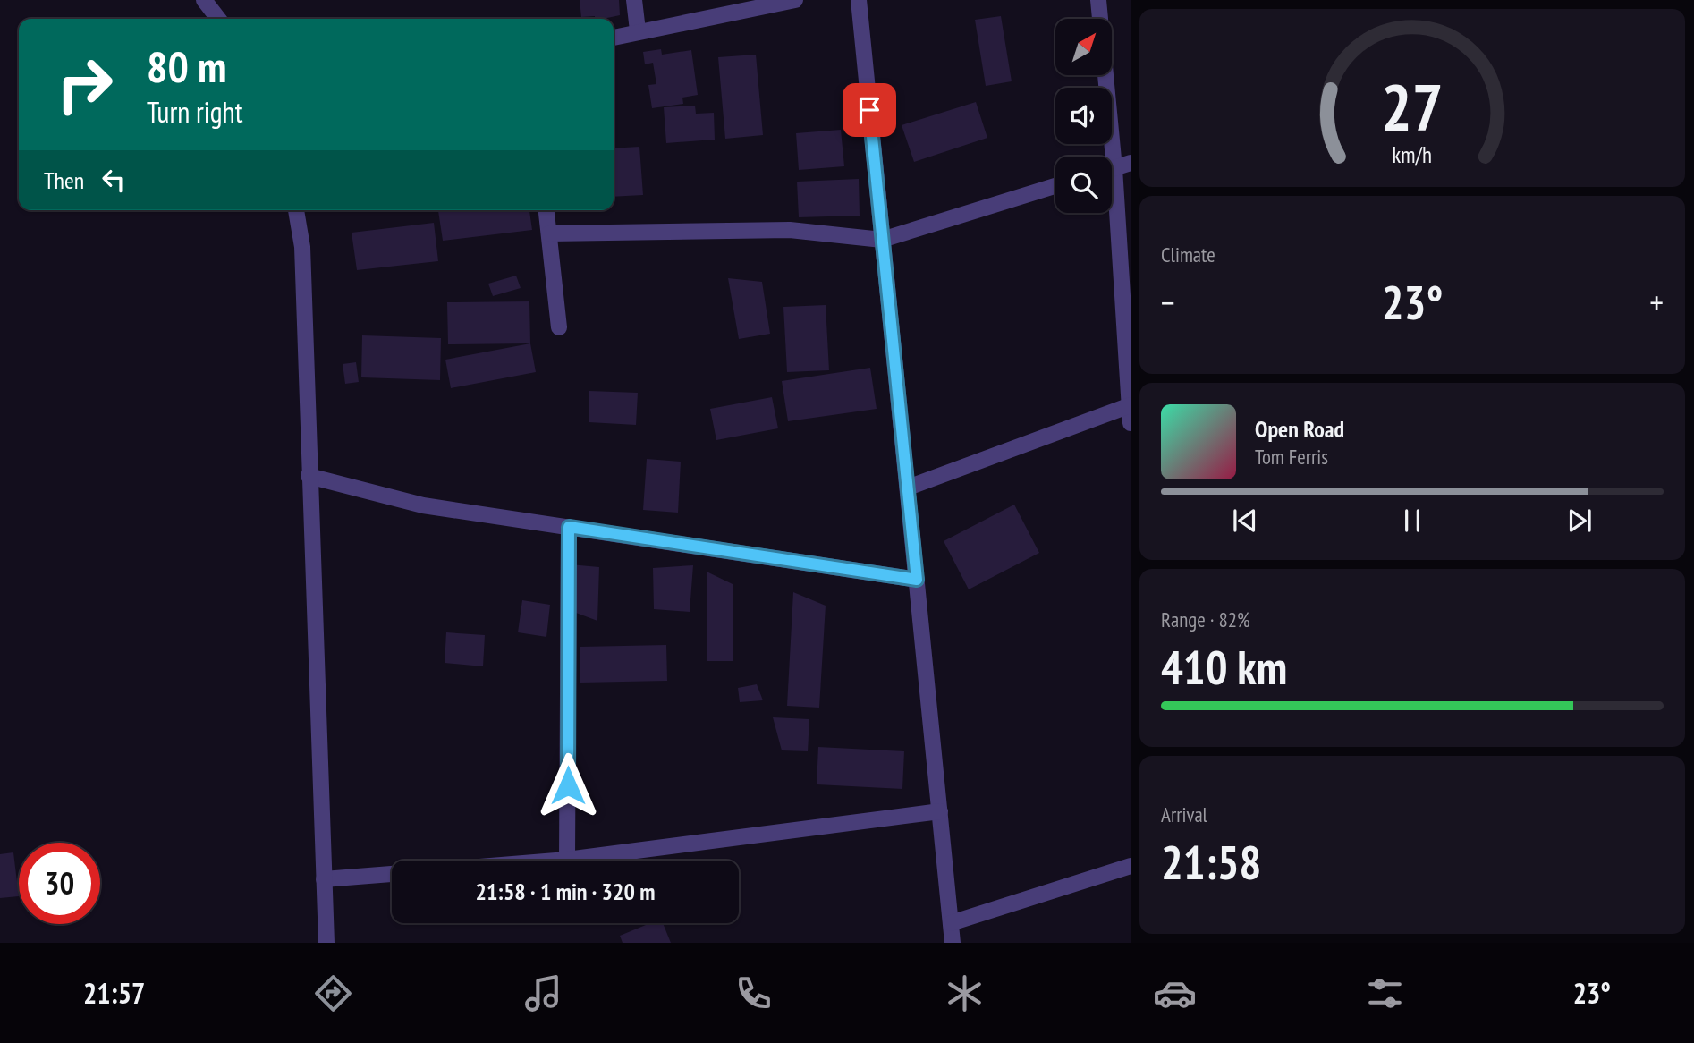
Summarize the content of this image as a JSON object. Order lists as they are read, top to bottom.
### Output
{
  "north": "top right",
  "page": {
    "turn": ["80 m", "Turn right"],
    "then": "Then",
    "tile": [
      "Climate",
      ["Range · 82%", "410 km"],
      ["Arrival", "21:58"]
    ],
    "heat": ["−", "23°", "+"],
    "song": ["Open Road", "Tom Ferris"],
    "limit": "30",
    "trip": "21:58 · 1 min · 320 m",
    "tabs": ["21:57", "23°"],
    "gauge": ["27", "km/h"]
  }
}
